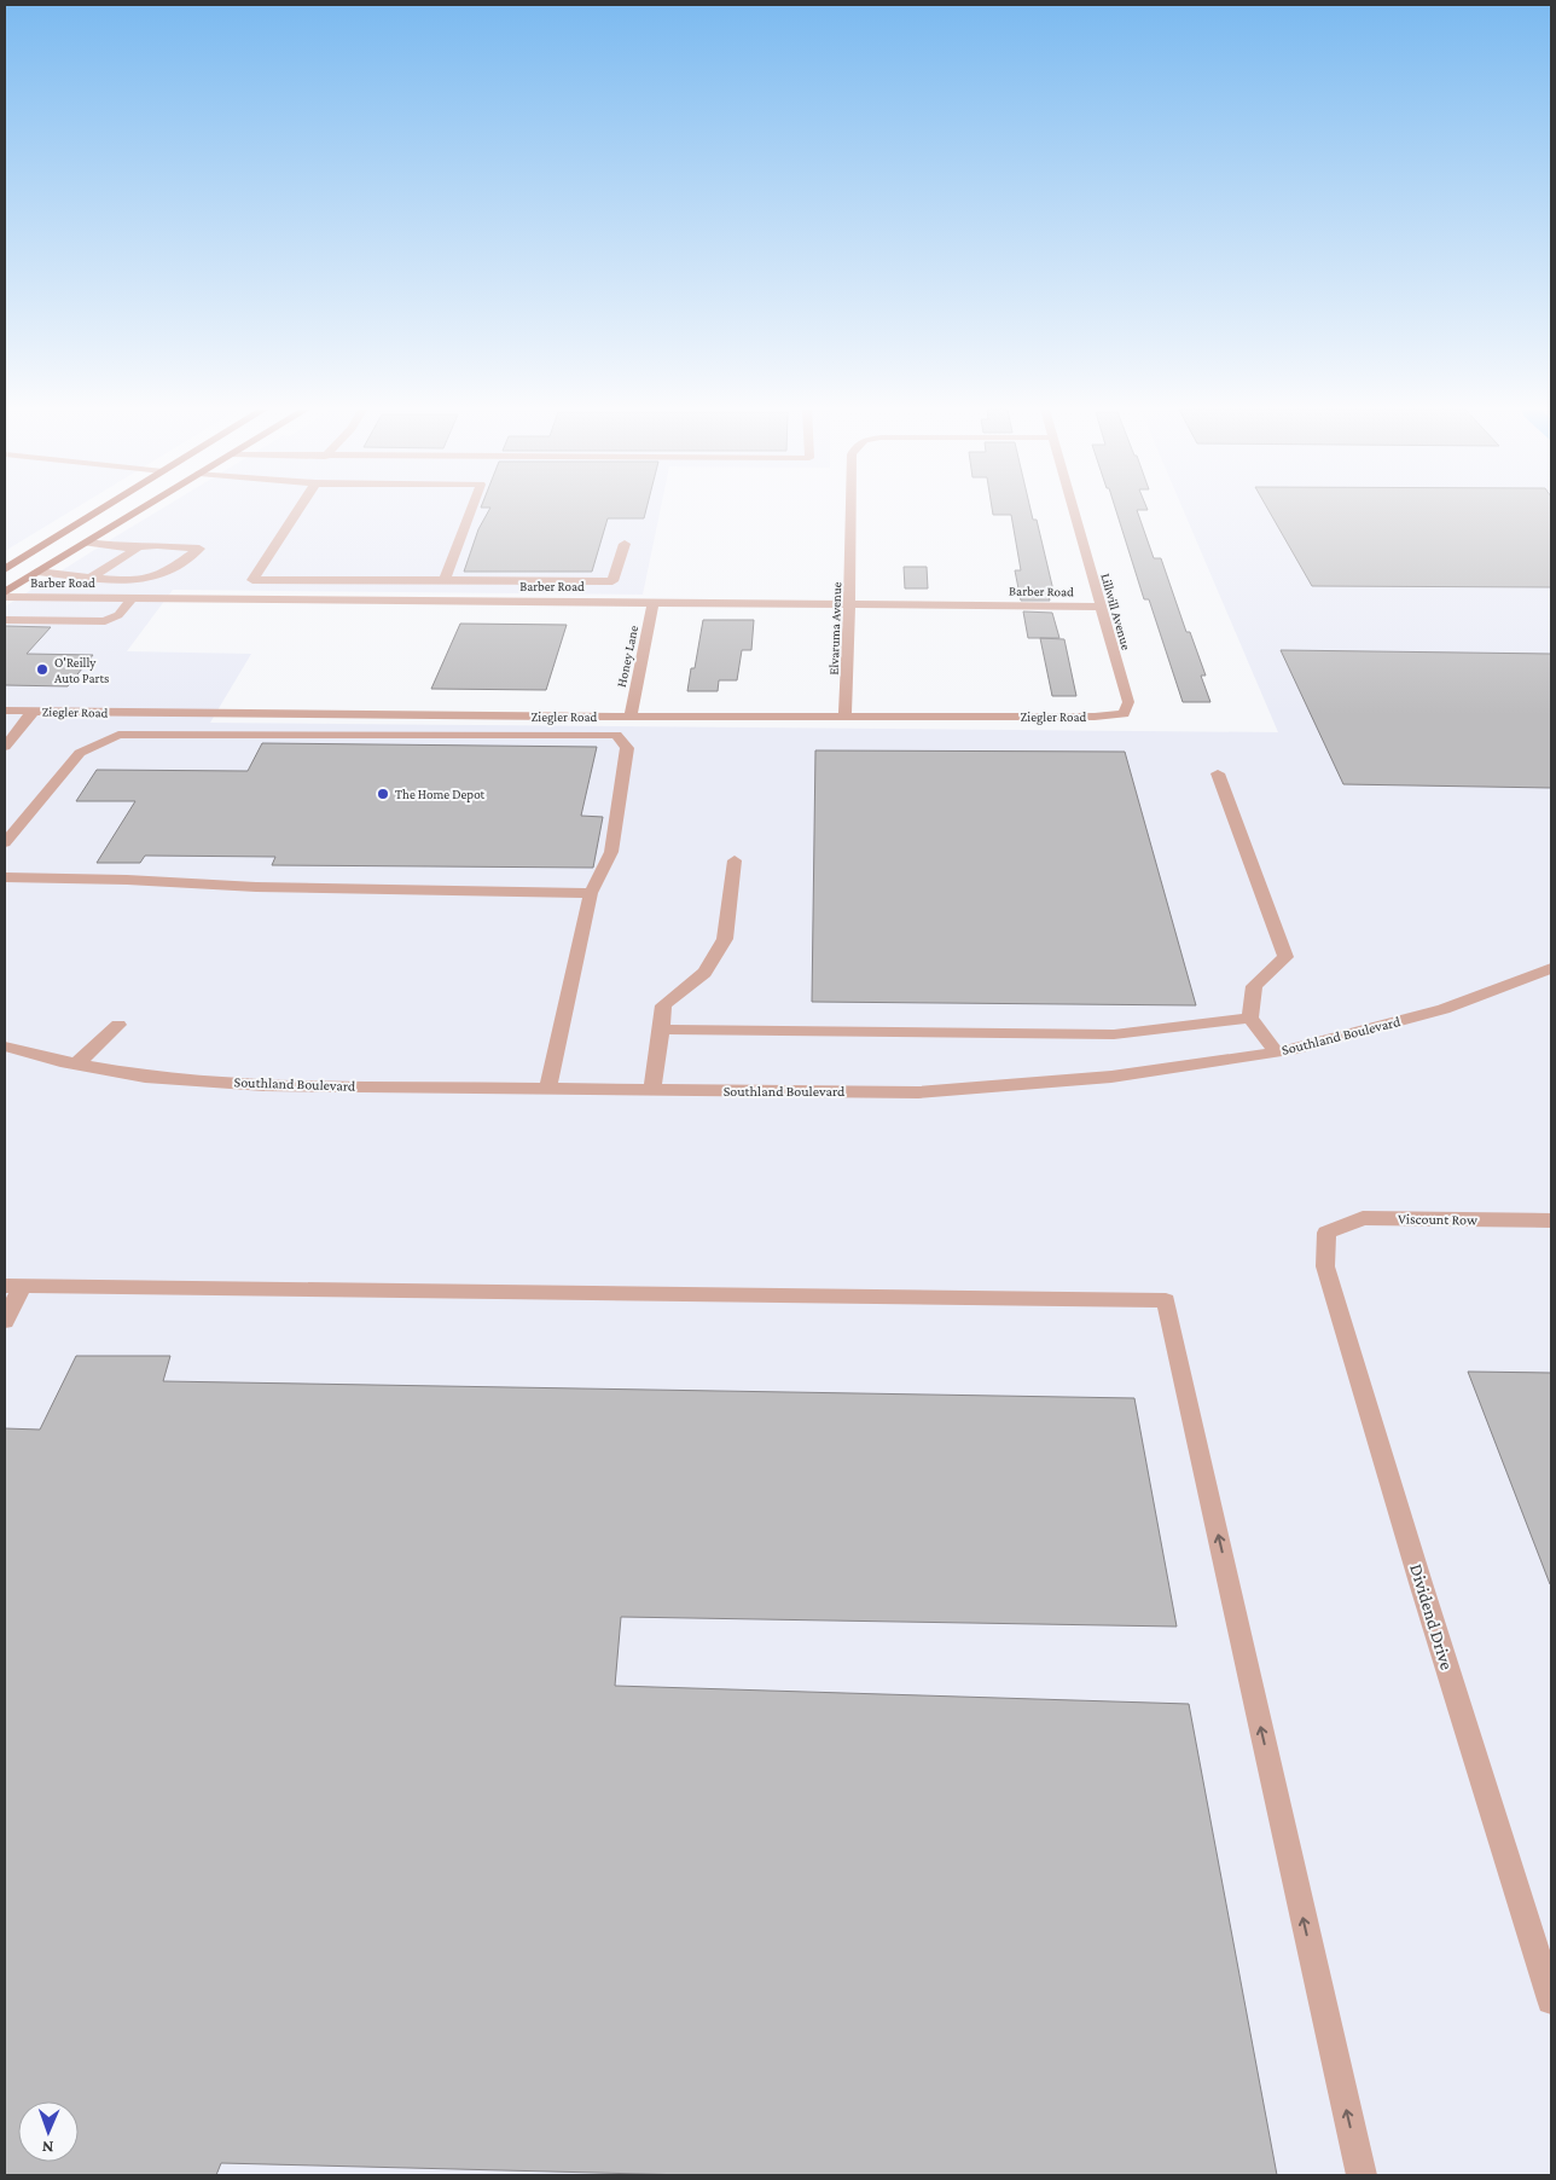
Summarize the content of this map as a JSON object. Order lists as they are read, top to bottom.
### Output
{
  "streets": {
    "street": [
      "Barber Road",
      "Lillwill Avenue",
      "Elvaruma Avenue",
      "Honey Lane",
      "Ziegler Road",
      "Southland Boulevard",
      "Viscount Row",
      "Dividend Drive"
    ]
  },
  "crossings": [
    ["Barber Road", "Lillwill Avenue"],
    ["Barber Road", "Elvaruma Avenue"],
    ["Barber Road", "Honey Lane"],
    ["Lillwill Avenue", "Ziegler Road"],
    ["Elvaruma Avenue", "Ziegler Road"],
    ["Honey Lane", "Ziegler Road"],
    ["Viscount Row", "Dividend Drive"]
  ],
  "places": ["O'Reilly Auto Parts", "The Home Depot"],
  "north": "bottom"
}
